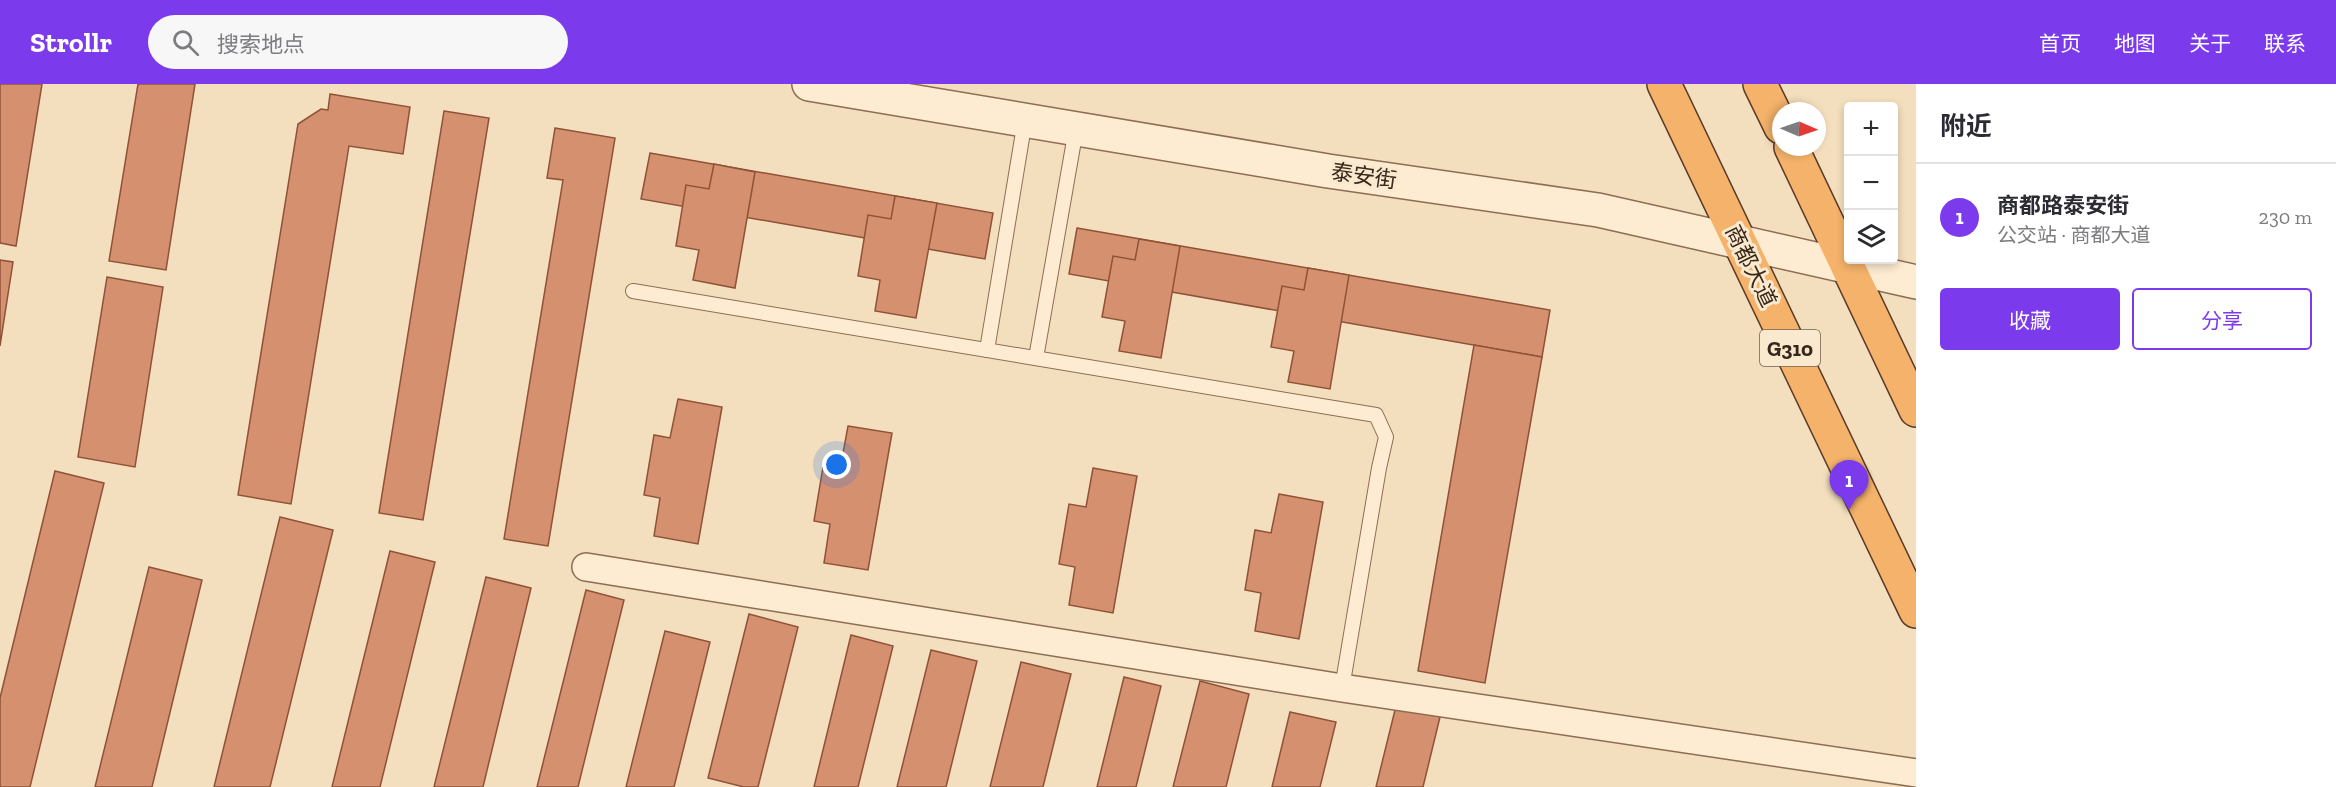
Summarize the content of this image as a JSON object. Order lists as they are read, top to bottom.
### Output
{
  "streets": {
    "highway": ["商都大道", "G310"],
    "street": ["泰安街"]
  },
  "crossings": [
    ["泰安街", "商都大道"]
  ],
  "north": "right",
  "page": {
    "header": "Strollr",
    "search": "搜索地点",
    "nav": [
      "首页",
      "地图",
      "关于",
      "联系"
    ],
    "heading": "附近",
    "map_buttons": ["+", "−"],
    "list": [
      {
        "mark": "1",
        "name": "商都路泰安街",
        "note": "公交站 · 商都大道",
        "value": "230 m"
      }
    ],
    "buttons": ["收藏", "分享"],
    "pins": "1"
  }
}
